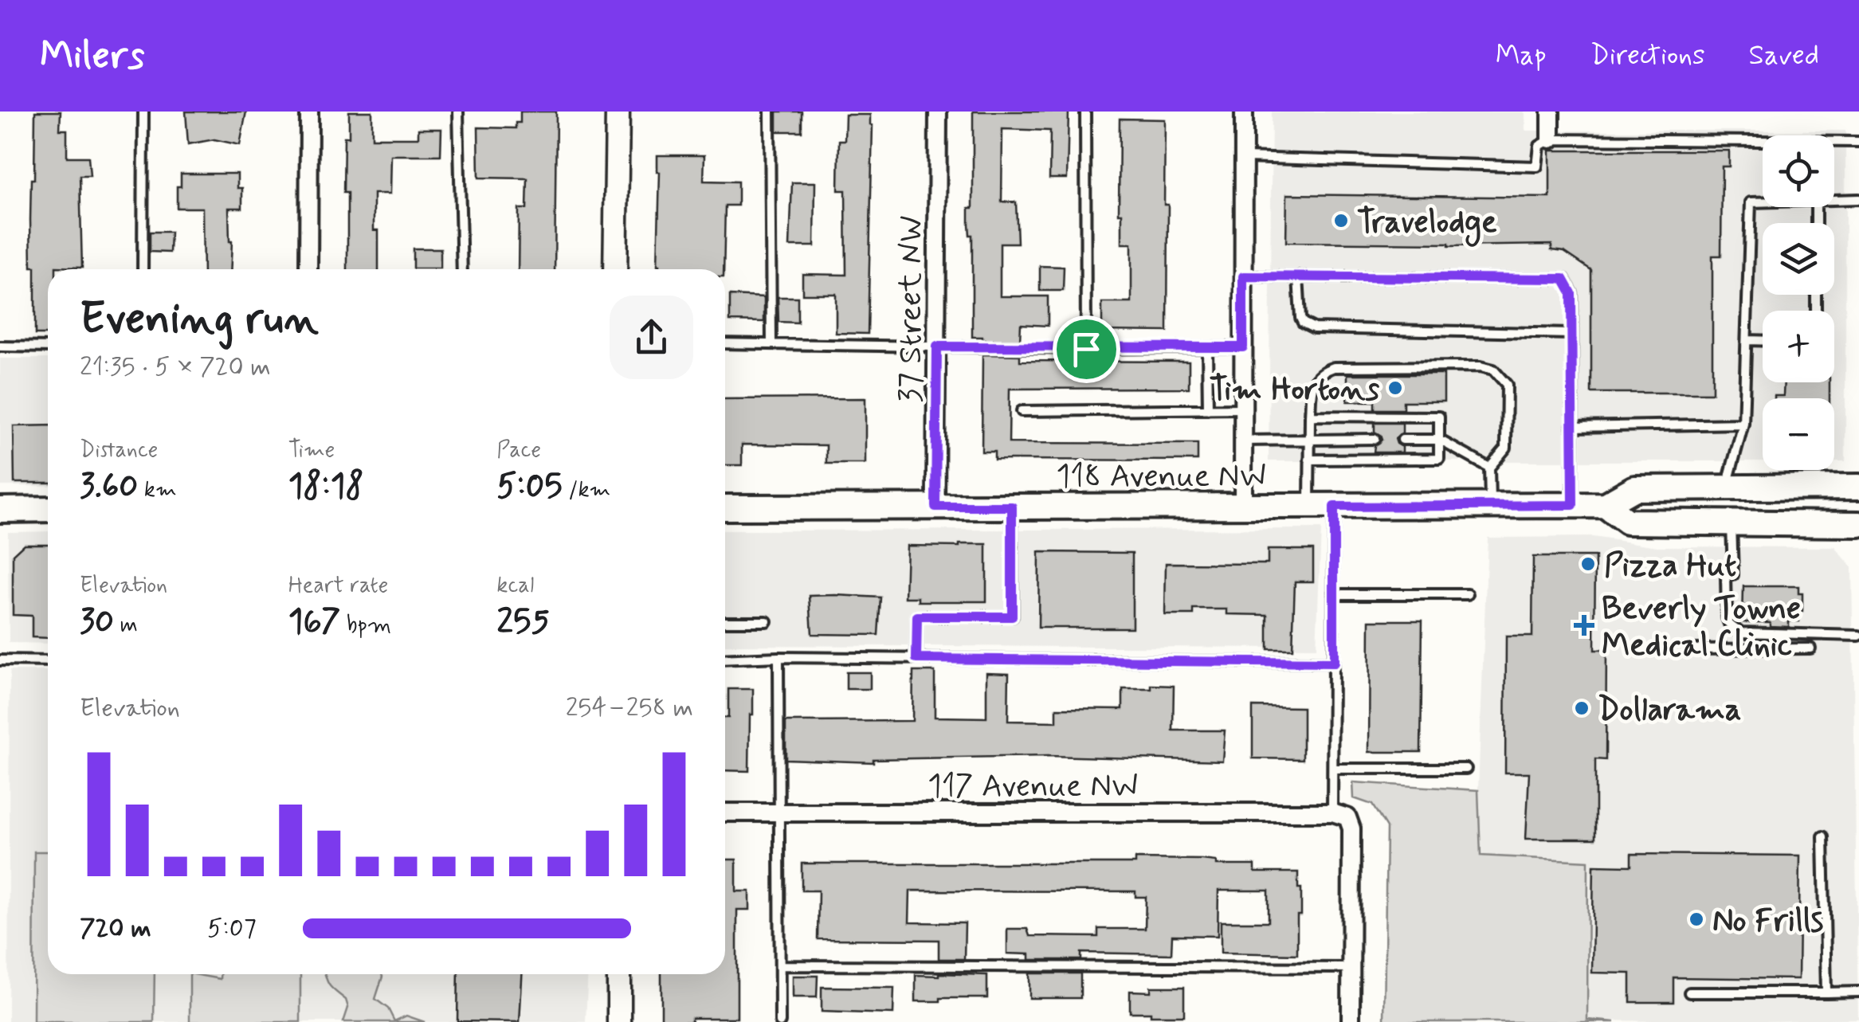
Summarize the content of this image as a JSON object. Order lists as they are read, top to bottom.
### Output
{
  "streets": {
    "main road": ["118 Avenue NW"],
    "street": ["37 Street NW", "117 Avenue NW"]
  },
  "crossings": [
    ["37 Street NW", "118 Avenue NW"]
  ],
  "places": {
    "other": [
      "Travelodge",
      "Tim Hortons",
      "Pizza Hut",
      "Dollarama",
      "No Frills"
    ],
    "health": ["Beverly Towne Medical Clinic"]
  },
  "page": {
    "header": "Milers",
    "nav": ["Map", "Directions", "Saved"],
    "map_buttons": ["+", "−"],
    "heading": ["Evening run", "21:35 · 5 × 720 m"],
    "stats": [
      ["Distance", "3.60 km"],
      ["Time", "18:18"],
      ["Pace", "5:05 /km"],
      ["Elevation", "30 m"],
      ["Heart rate", "167 bpm"],
      ["kcal", "255"]
    ],
    "chart": ["Elevation", "254–258 m"],
    "list": [
      {
        "name": "720 m",
        "note": "5:07"
      }
    ]
  }
}
